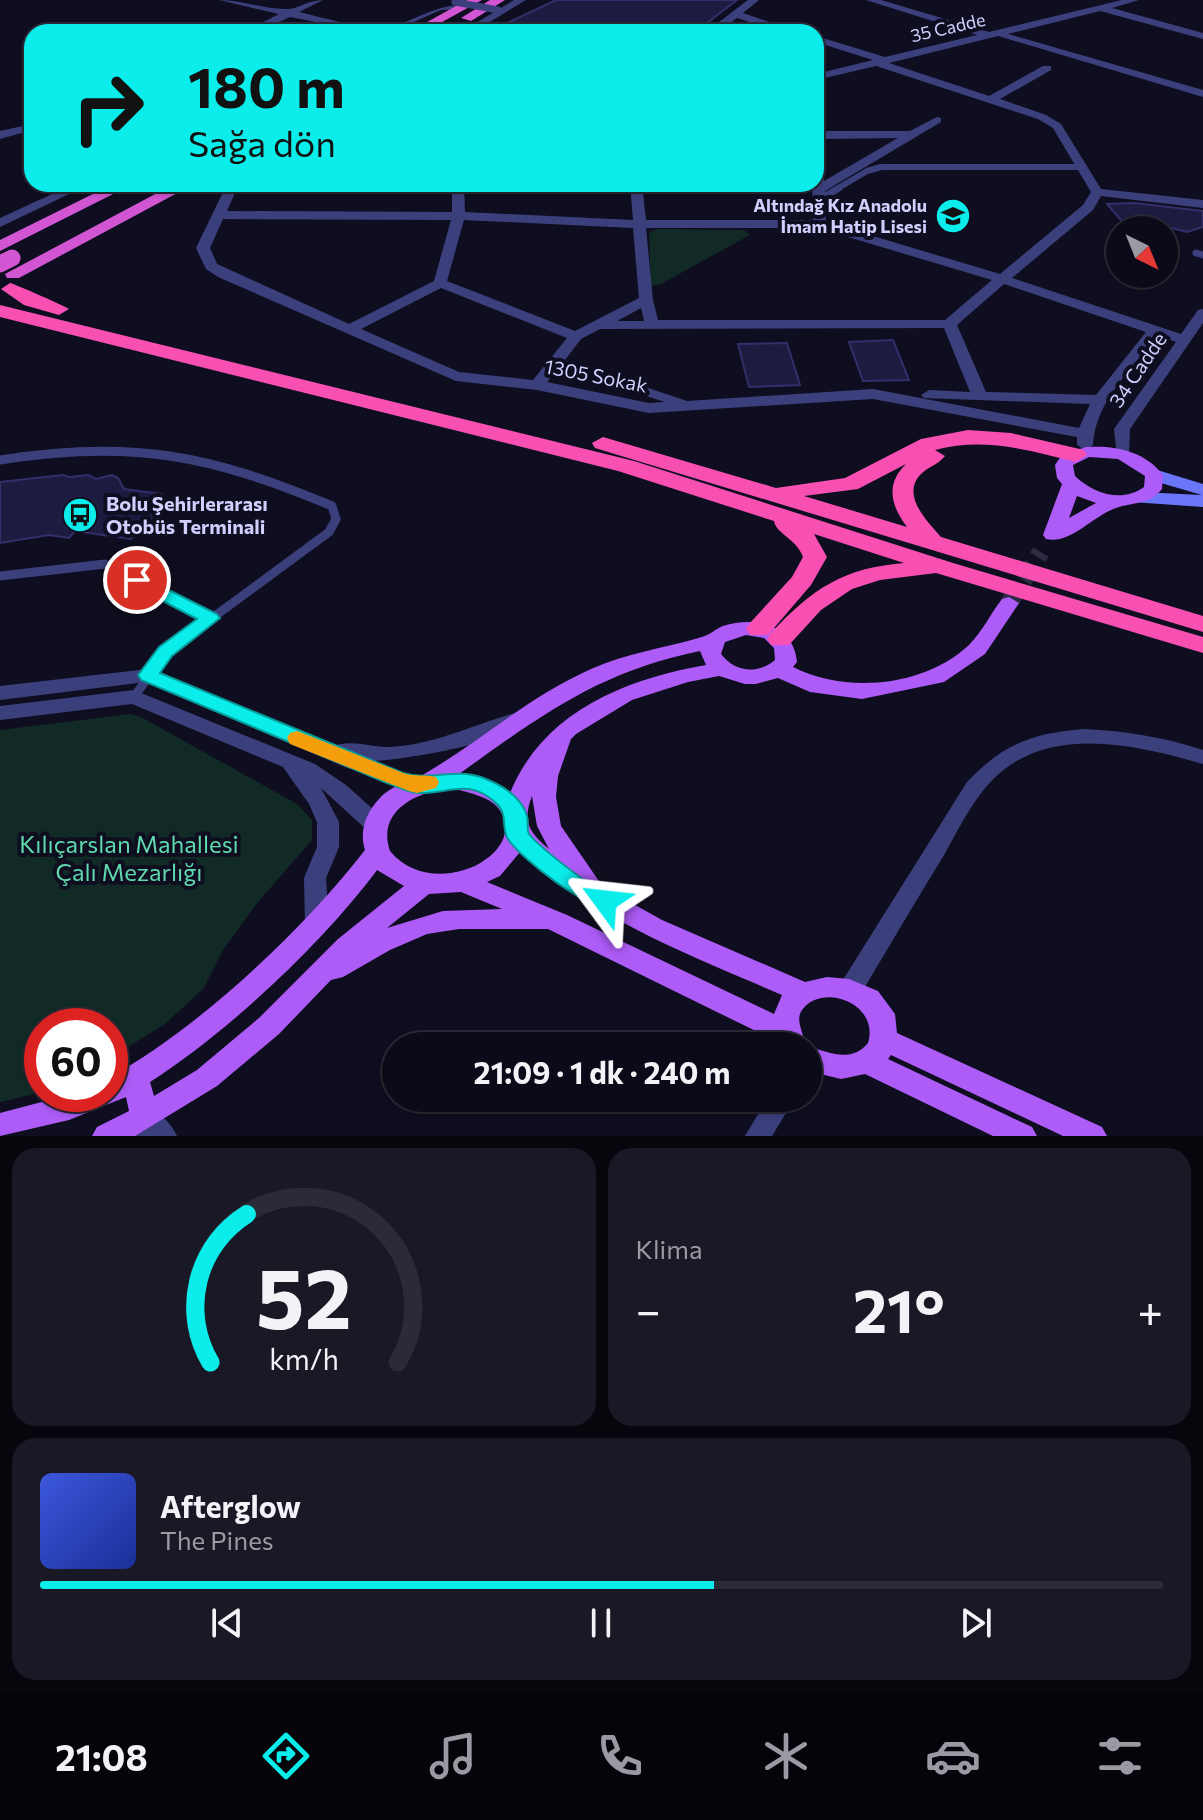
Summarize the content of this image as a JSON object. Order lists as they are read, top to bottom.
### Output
{
  "streets": {
    "street": ["35 Cadde", "34 Cadde", "1305 Sokak"]
  },
  "parks": ["Kılıçarslan Mahallesi Çalı Mezarlığı"],
  "places": {
    "school or university": ["Altındağ Kız Anadolu İmam Hatip Lisesi"],
    "bus stop": ["Bolu Şehirlerarası Otobüs Terminali"]
  },
  "north": "bottom right",
  "page": {
    "turn": ["180 m", "Sağa dön"],
    "limit": "60",
    "trip": "21:09 · 1 dk · 240 m",
    "tile": "Klima",
    "heat": ["−", "21°", "+"],
    "song": ["Afterglow", "The Pines"],
    "tabs": "21:08",
    "gauge": ["52", "km/h"]
  }
}
